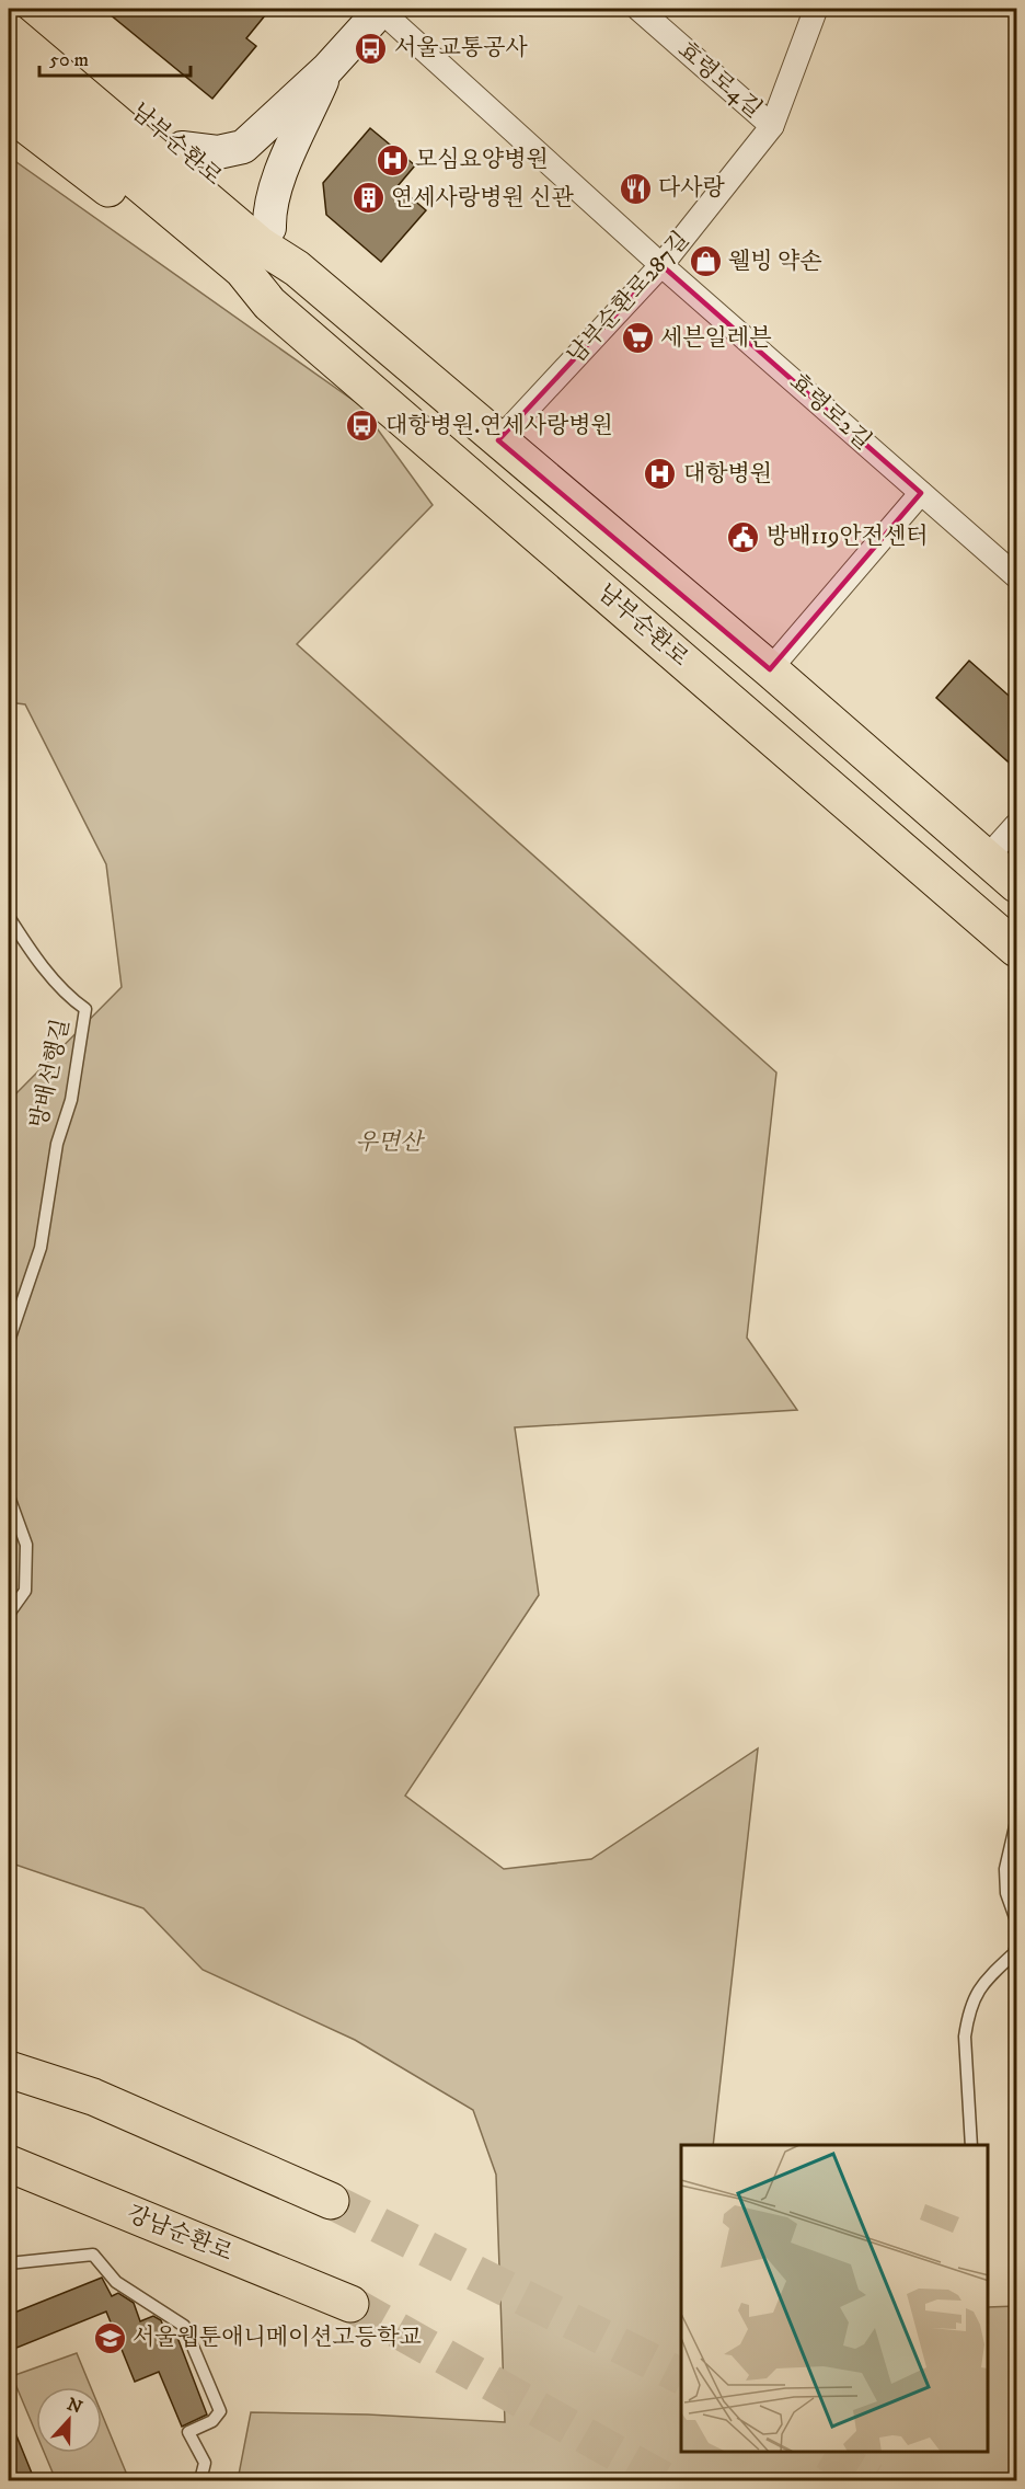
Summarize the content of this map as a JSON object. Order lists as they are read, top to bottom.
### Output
{
  "streets": {
    "main road": ["남부순환로", "강남순환로"],
    "street": ["효령로4길", "남부순환로287길", "효령로2길"],
    "lane": ["방배선행길"]
  },
  "crossings": [
    ["효령로4길", "남부순환로287길"],
    ["남부순환로", "남부순환로287길"],
    ["남부순환로287길", "효령로2길"]
  ],
  "parks": ["우면산"],
  "places": {
    "bus stop": ["서울교통공사", "대항병원.연세사랑병원"],
    "hospital": ["모심요양병원", "대항병원"],
    "restaurant": ["다사랑"],
    "building": ["연세사랑병원 신관"],
    "shop": ["웰빙 약손"],
    "supermarket": ["세븐일레븐"],
    "public building": ["방배119안전센터"],
    "school or university": ["서울웹툰애니메이션고등학교"]
  },
  "scale_bar": "50 m",
  "north": "top"
}
